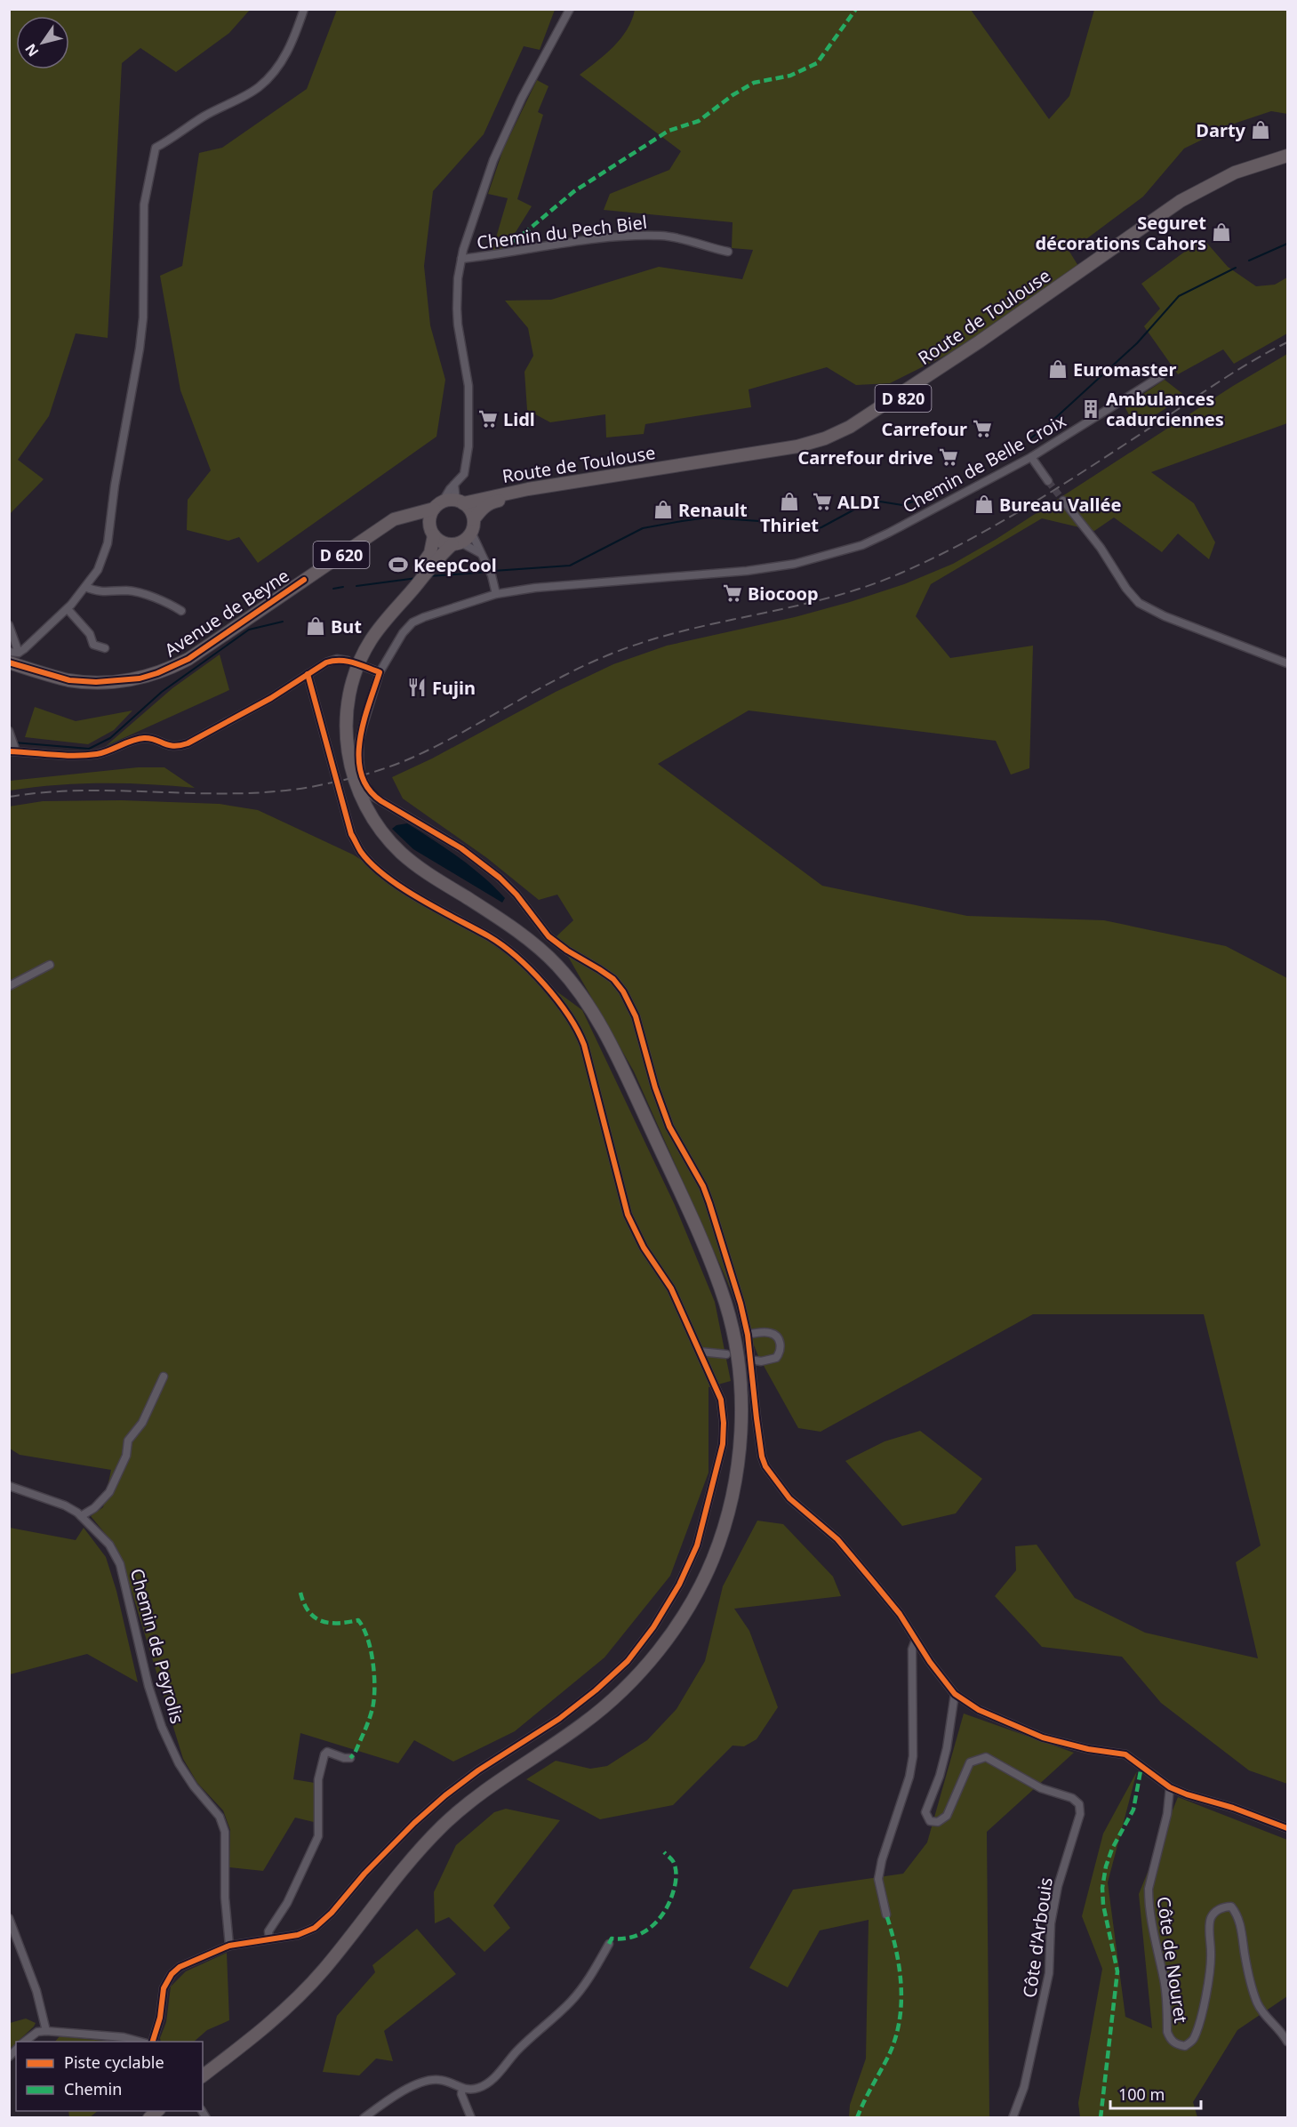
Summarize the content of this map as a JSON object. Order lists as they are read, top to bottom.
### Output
{
  "streets": {
    "main road": [
      "Route de Toulouse",
      "D 820",
      "D 620",
      "Avenue de Beyne"
    ],
    "street": [
      "Chemin du Pech Biel",
      "Chemin de Belle Croix",
      "Chemin de Peyrolis",
      "Côte d'Arbouis",
      "Côte de Nouret"
    ]
  },
  "crossings": [
    ["Route de Toulouse", "Avenue de Beyne"],
    ["Chemin de Belle Croix", "Côte d'Arbouis"],
    ["Chemin de Belle Croix", "Côte de Nouret"]
  ],
  "places": {
    "shop": [
      "Darty",
      "Seguret décorations Cahors",
      "Euromaster",
      "Thiriet",
      "Bureau Vallée",
      "Renault",
      "But"
    ],
    "building": ["Ambulances cadurciennes"],
    "supermarket": [
      "Lidl",
      "Carrefour",
      "Carrefour drive",
      "ALDI",
      "Biocoop"
    ],
    "sports": ["KeepCool"],
    "restaurant": ["Fujin"]
  },
  "legend": ["Piste cyclable", "Chemin"],
  "scale_bar": "100 m",
  "north": "bottom left"
}
